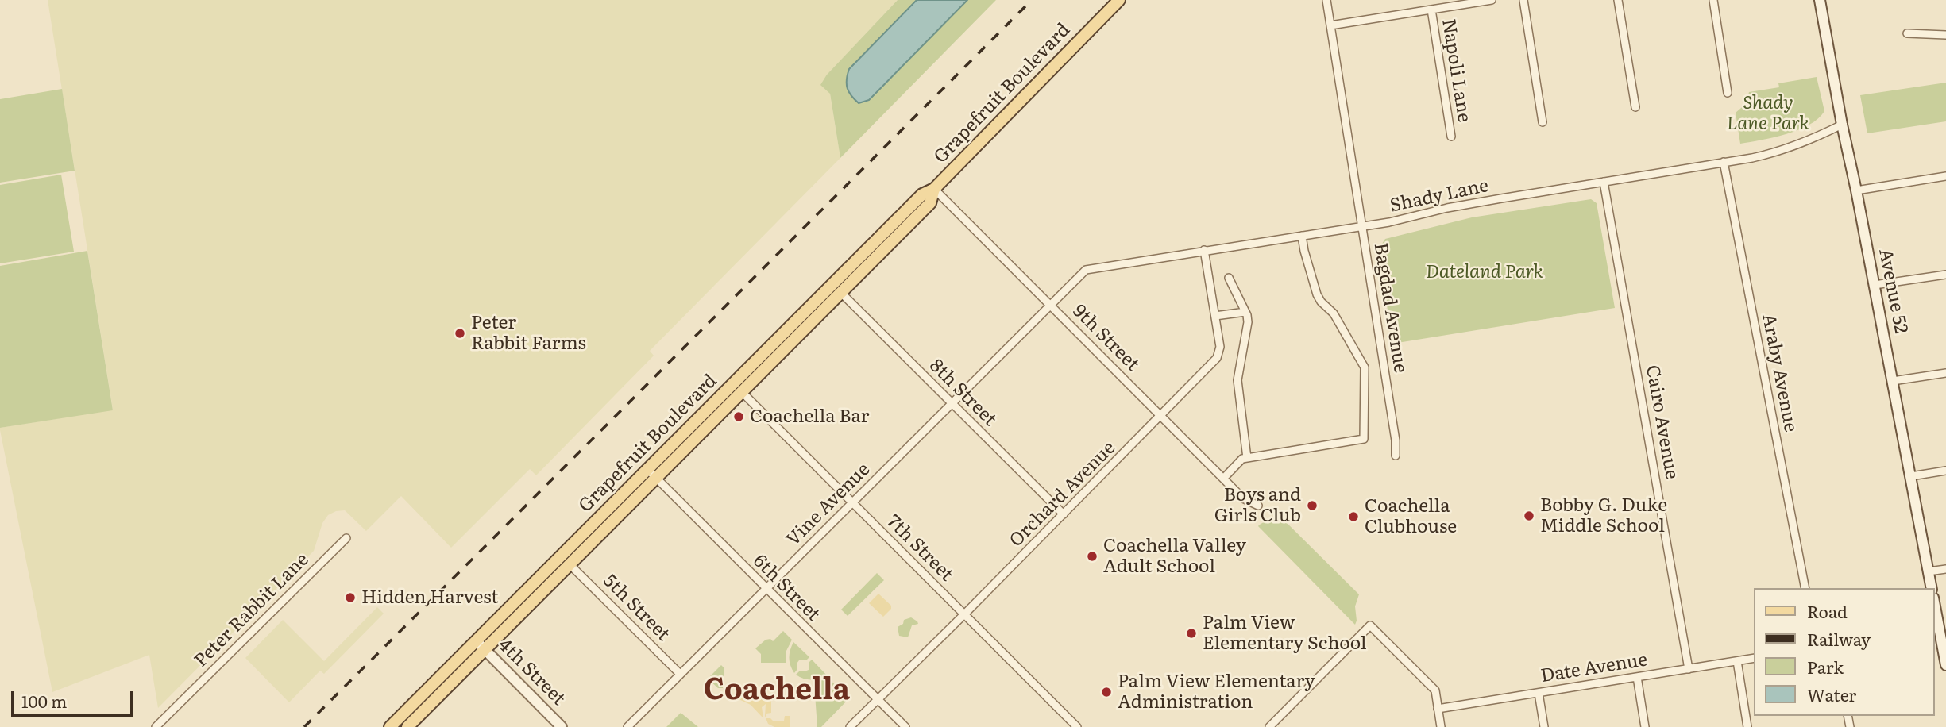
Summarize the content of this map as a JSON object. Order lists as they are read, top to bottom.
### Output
{
  "streets": {
    "main road": ["Grapefruit Boulevard", "Avenue 52", "4th Street"],
    "street": [
      "Napoli Lane",
      "Shady Lane",
      "Bagdad Avenue",
      "9th Street",
      "Araby Avenue",
      "8th Street",
      "Cairo Avenue",
      "Orchard Avenue",
      "Vine Avenue",
      "7th Street",
      "6th Street",
      "5th Street",
      "Peter Rabbit Lane",
      "Date Avenue"
    ]
  },
  "crossings": [
    ["Grapefruit Boulevard", "9th Street"],
    ["Grapefruit Boulevard", "8th Street"],
    ["Grapefruit Boulevard", "7th Street"],
    ["Grapefruit Boulevard", "6th Street"],
    ["Grapefruit Boulevard", "5th Street"],
    ["Grapefruit Boulevard", "4th Street"],
    ["Shady Lane", "Avenue 52"],
    ["Shady Lane", "Bagdad Avenue"],
    ["Shady Lane", "9th Street"],
    ["Shady Lane", "Araby Avenue"],
    ["Shady Lane", "Cairo Avenue"],
    ["Shady Lane", "Orchard Avenue"],
    ["Shady Lane", "Vine Avenue"],
    ["9th Street", "Orchard Avenue"],
    ["9th Street", "Vine Avenue"],
    ["8th Street", "Orchard Avenue"],
    ["8th Street", "Vine Avenue"],
    ["Cairo Avenue", "Date Avenue"],
    ["Orchard Avenue", "7th Street"],
    ["Orchard Avenue", "6th Street"],
    ["Vine Avenue", "7th Street"],
    ["Vine Avenue", "6th Street"],
    ["Vine Avenue", "5th Street"]
  ],
  "districts": ["Coachella"],
  "parks": ["Shady Lane Park", "Dateland Park"],
  "places": [
    "Peter Rabbit Farms",
    "Coachella Bar",
    "Boys and Girls Club",
    "Bobby G. Duke Middle School",
    "Coachella Clubhouse",
    "Coachella Valley Adult School",
    "Hidden Harvest",
    "Palm View Elementary School",
    "Palm View Elementary Administration"
  ],
  "legend": [
    "Road",
    "Railway",
    "Park",
    "Water"
  ],
  "scale_bar": "100 m"
}
